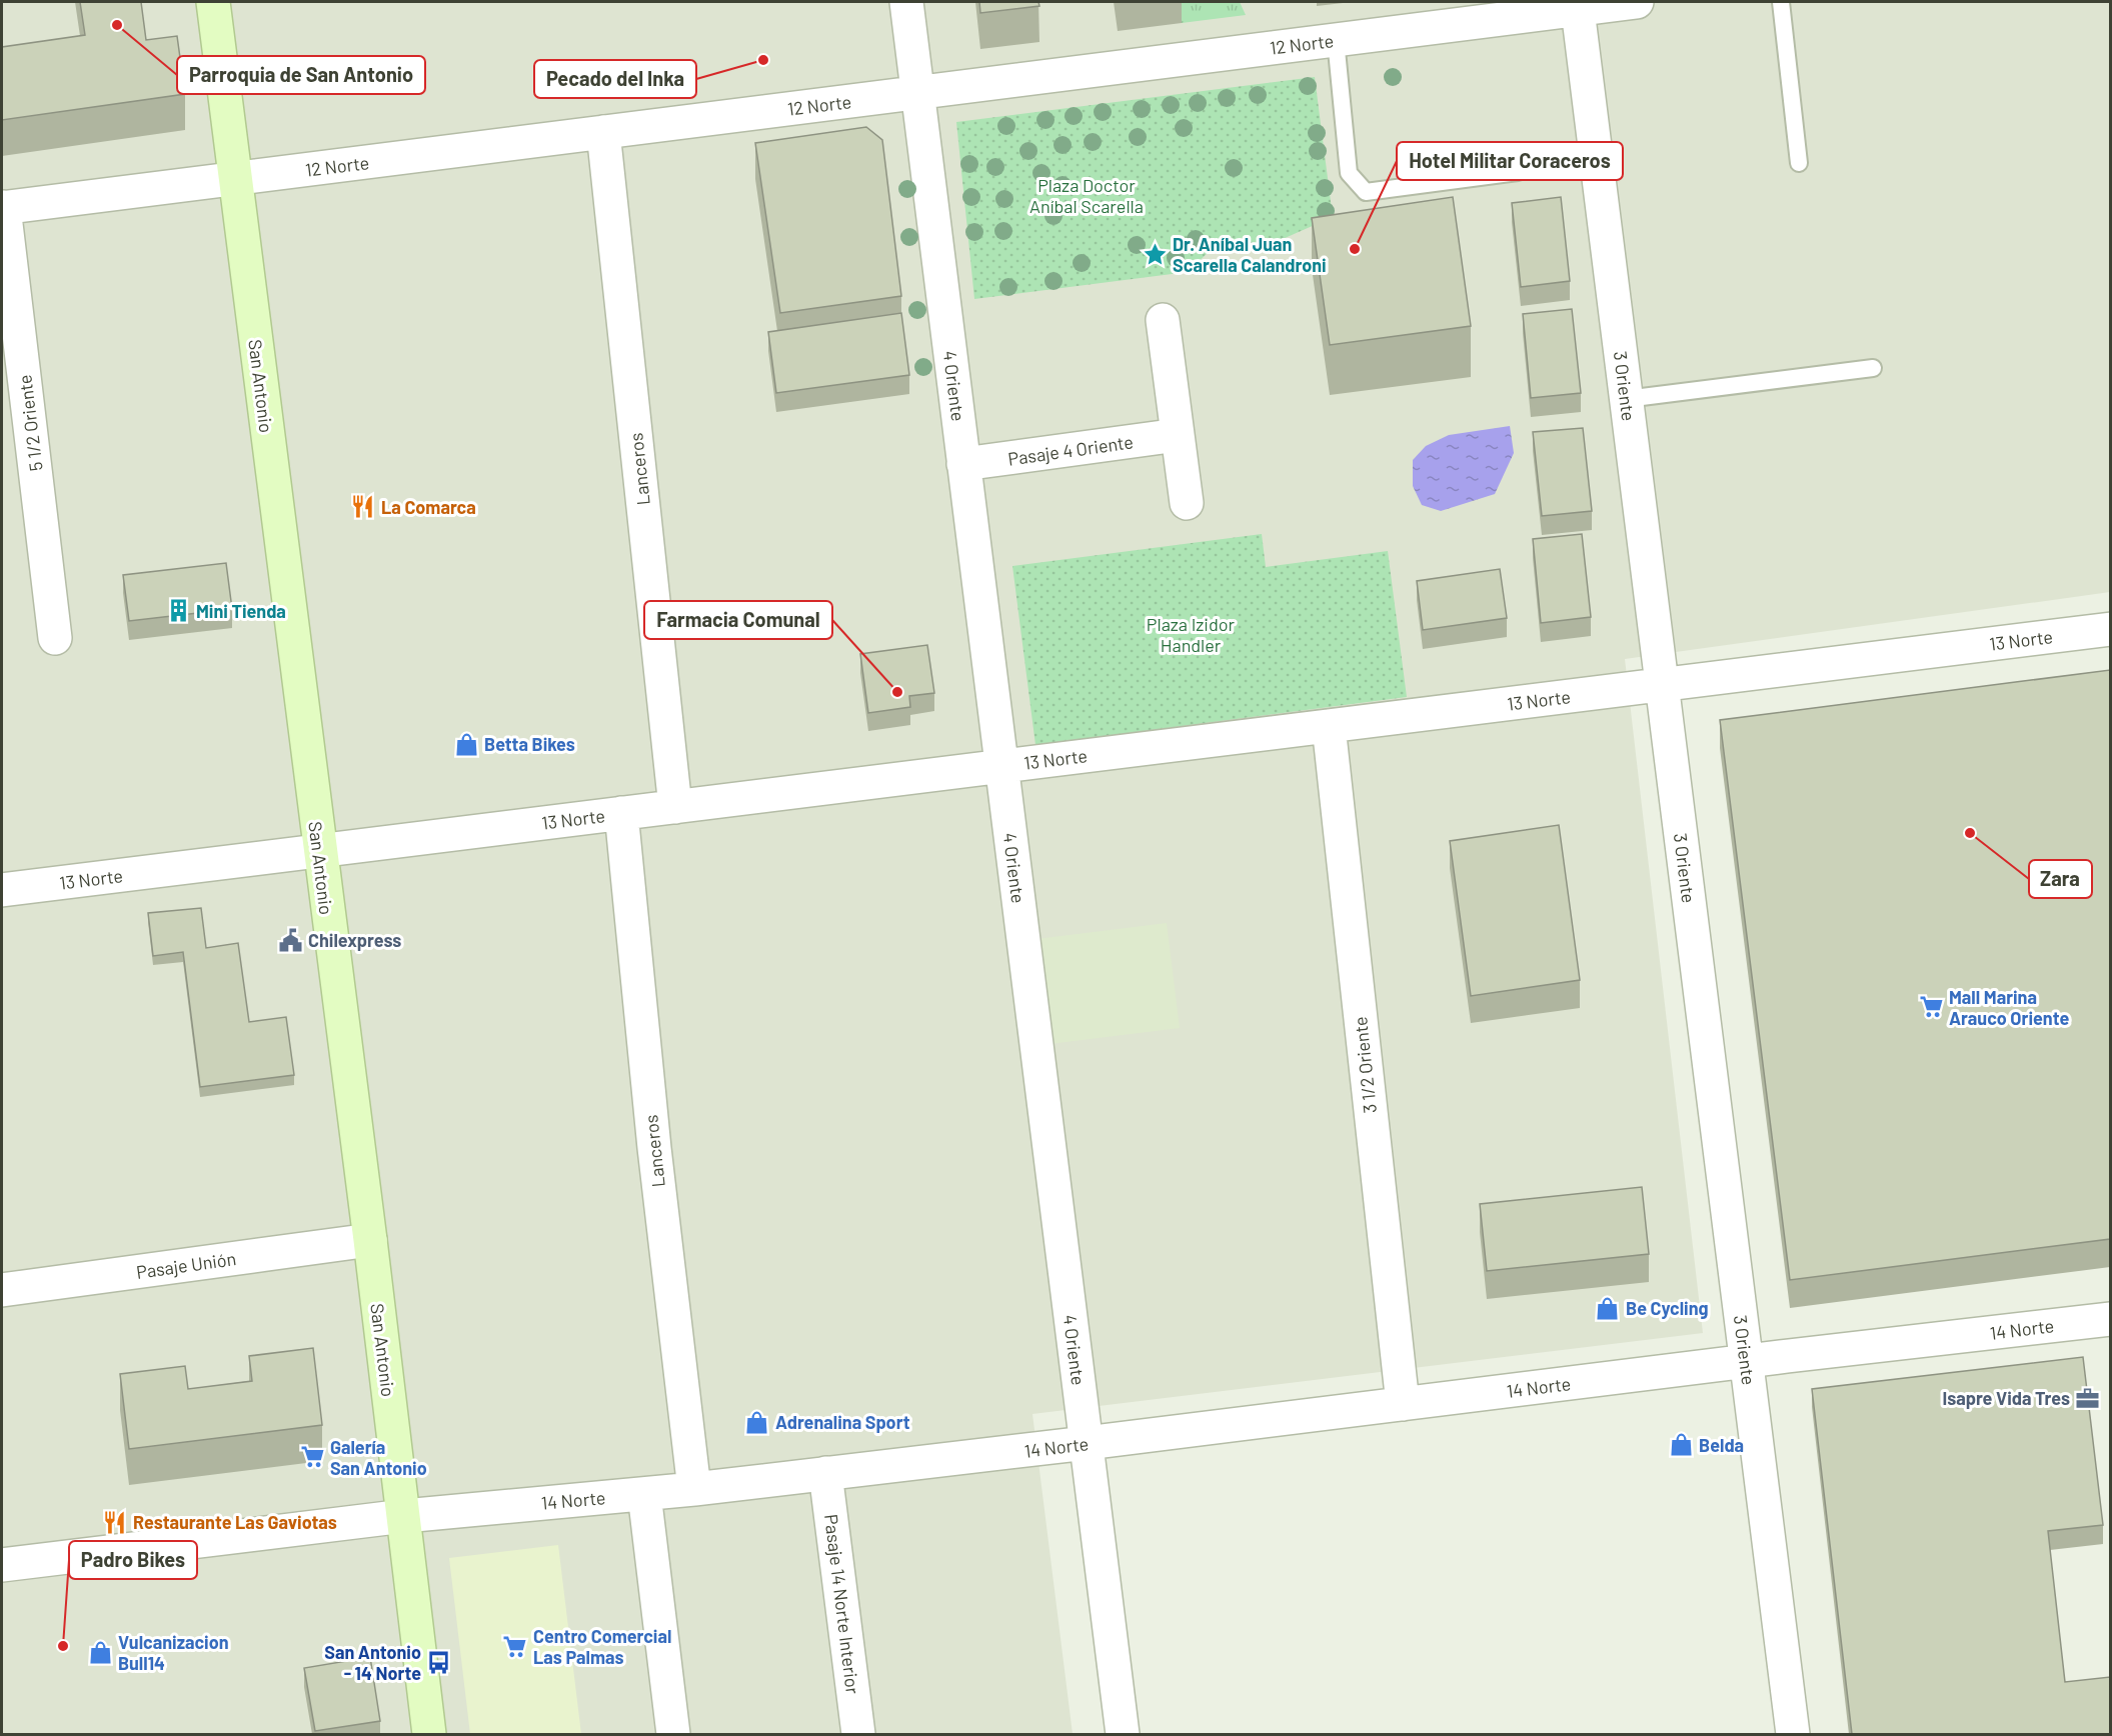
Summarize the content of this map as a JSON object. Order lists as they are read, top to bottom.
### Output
{
  "streets": {
    "main road": ["San Antonio"],
    "street": [
      "12 Norte",
      "4 Oriente",
      "3 Oriente",
      "5 1/2 Oriente",
      "Pasaje 4 Oriente",
      "Lanceros",
      "13 Norte",
      "3 1/2 Oriente",
      "Pasaje Unión",
      "14 Norte",
      "Pasaje 14 Norte Interior"
    ]
  },
  "crossings": [
    ["12 Norte", "San Antonio"],
    ["12 Norte", "4 Oriente"],
    ["12 Norte", "3 Oriente"],
    ["12 Norte", "5 1/2 Oriente"],
    ["12 Norte", "Lanceros"],
    ["San Antonio", "13 Norte"],
    ["San Antonio", "Pasaje Unión"],
    ["San Antonio", "14 Norte"],
    ["4 Oriente", "Pasaje 4 Oriente"],
    ["4 Oriente", "13 Norte"],
    ["4 Oriente", "14 Norte"],
    ["3 Oriente", "13 Norte"],
    ["3 Oriente", "14 Norte"],
    ["Lanceros", "13 Norte"],
    ["Lanceros", "14 Norte"],
    ["13 Norte", "3 1/2 Oriente"],
    ["3 1/2 Oriente", "14 Norte"],
    ["14 Norte", "Pasaje 14 Norte Interior"]
  ],
  "parks": ["Plaza Doctor Aníbal Scarella", "Plaza Izidor Handler"],
  "places": {
    "other": [
      "Parroquia de San Antonio",
      "Pecado del Inka",
      "Hotel Militar Coraceros",
      "Farmacia Comunal",
      "Zara",
      "Padro Bikes"
    ],
    "place": ["Dr. Aníbal Juan Scarella Calandroni"],
    "restaurant": ["La Comarca", "Restaurante Las Gaviotas"],
    "building": ["Mini Tienda"],
    "shop": [
      "Betta Bikes",
      "Be Cycling",
      "Adrenalina Sport",
      "Belda",
      "Vulcanizacion Bull14"
    ],
    "public building": ["Chilexpress"],
    "supermarket": ["Mall Marina Arauco Oriente", "Galería San Antonio", "Centro Comercial Las Palmas"],
    "office": ["Isapre Vida Tres"],
    "bus stop": ["San Antonio - 14 Norte"]
  }
}
